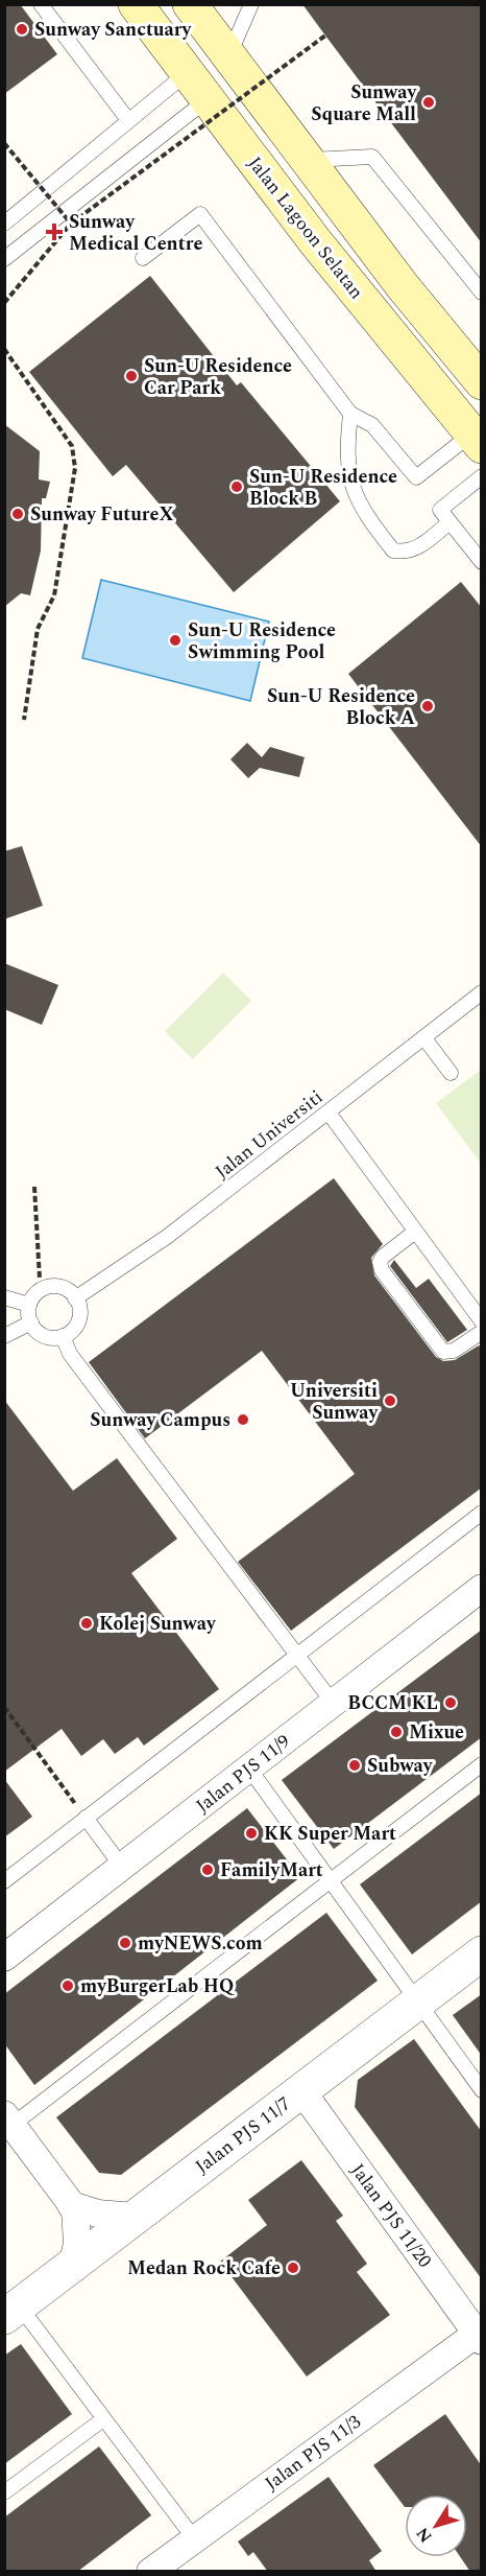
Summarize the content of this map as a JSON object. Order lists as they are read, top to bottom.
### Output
{
  "streets": {
    "main road": ["Jalan Lagoon Selatan"],
    "street": [
      "Jalan PJS 11/9",
      "Jalan PJS 11/7",
      "Jalan PJS 11/20",
      "Jalan PJS 11/3"
    ],
    "lane": ["Jalan Universiti"]
  },
  "crossings": [
    ["Jalan PJS 11/7", "Jalan PJS 11/20"],
    ["Jalan PJS 11/20", "Jalan PJS 11/3"]
  ],
  "places": {
    "other": [
      "Sunway Sanctuary",
      "Sunway Square Mall",
      "Sun-U Residence Car Park",
      "Sun-U Residence Block B",
      "Sunway FutureX",
      "Sun-U Residence Swimming Pool",
      "Sun-U Residence Block A",
      "Universiti Sunway",
      "Sunway Campus",
      "Kolej Sunway",
      "BCCM KL",
      "Mixue",
      "Subway",
      "KK Super Mart",
      "FamilyMart",
      "myNEWS.com",
      "myBurgerLab HQ",
      "Medan Rock Cafe"
    ],
    "health": ["Sunway Medical Centre"]
  },
  "north": "bottom left"
}
